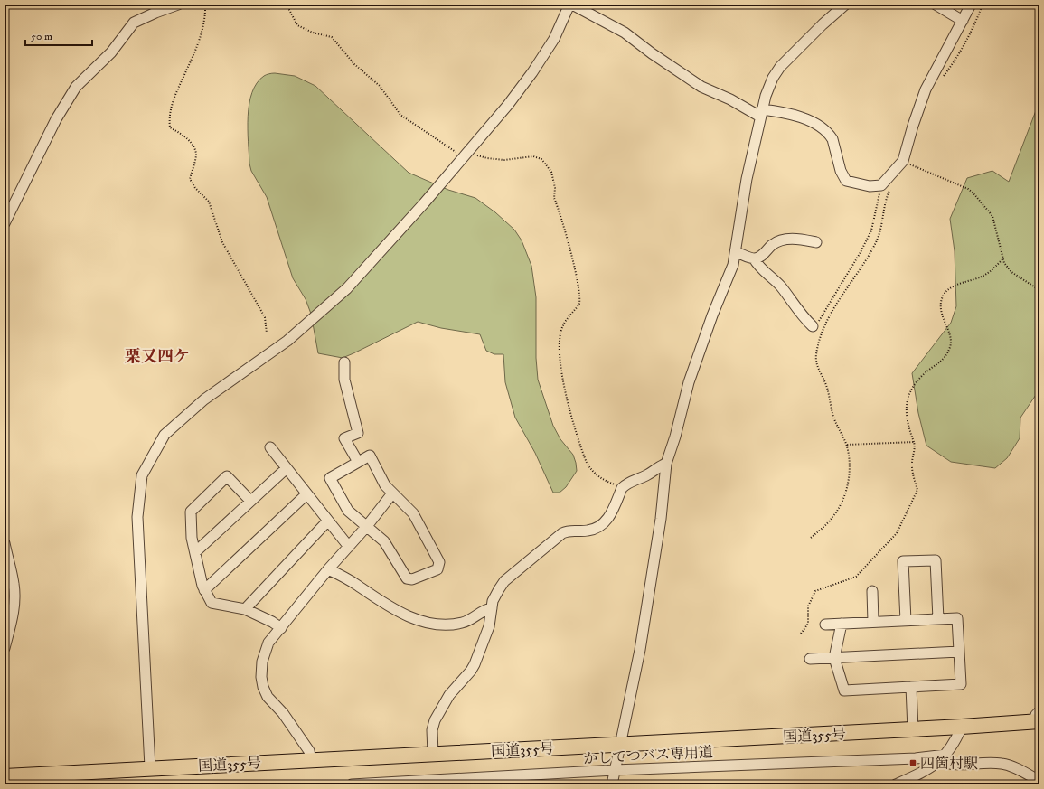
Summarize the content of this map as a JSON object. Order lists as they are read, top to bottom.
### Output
{
  "streets": {
    "highway": ["国道355号"],
    "street": ["かしてつバス専用道"]
  },
  "districts": ["栗又四ケ"],
  "places": {
    "transit": ["四箇村駅"]
  },
  "scale_bar": "50 m"
}
